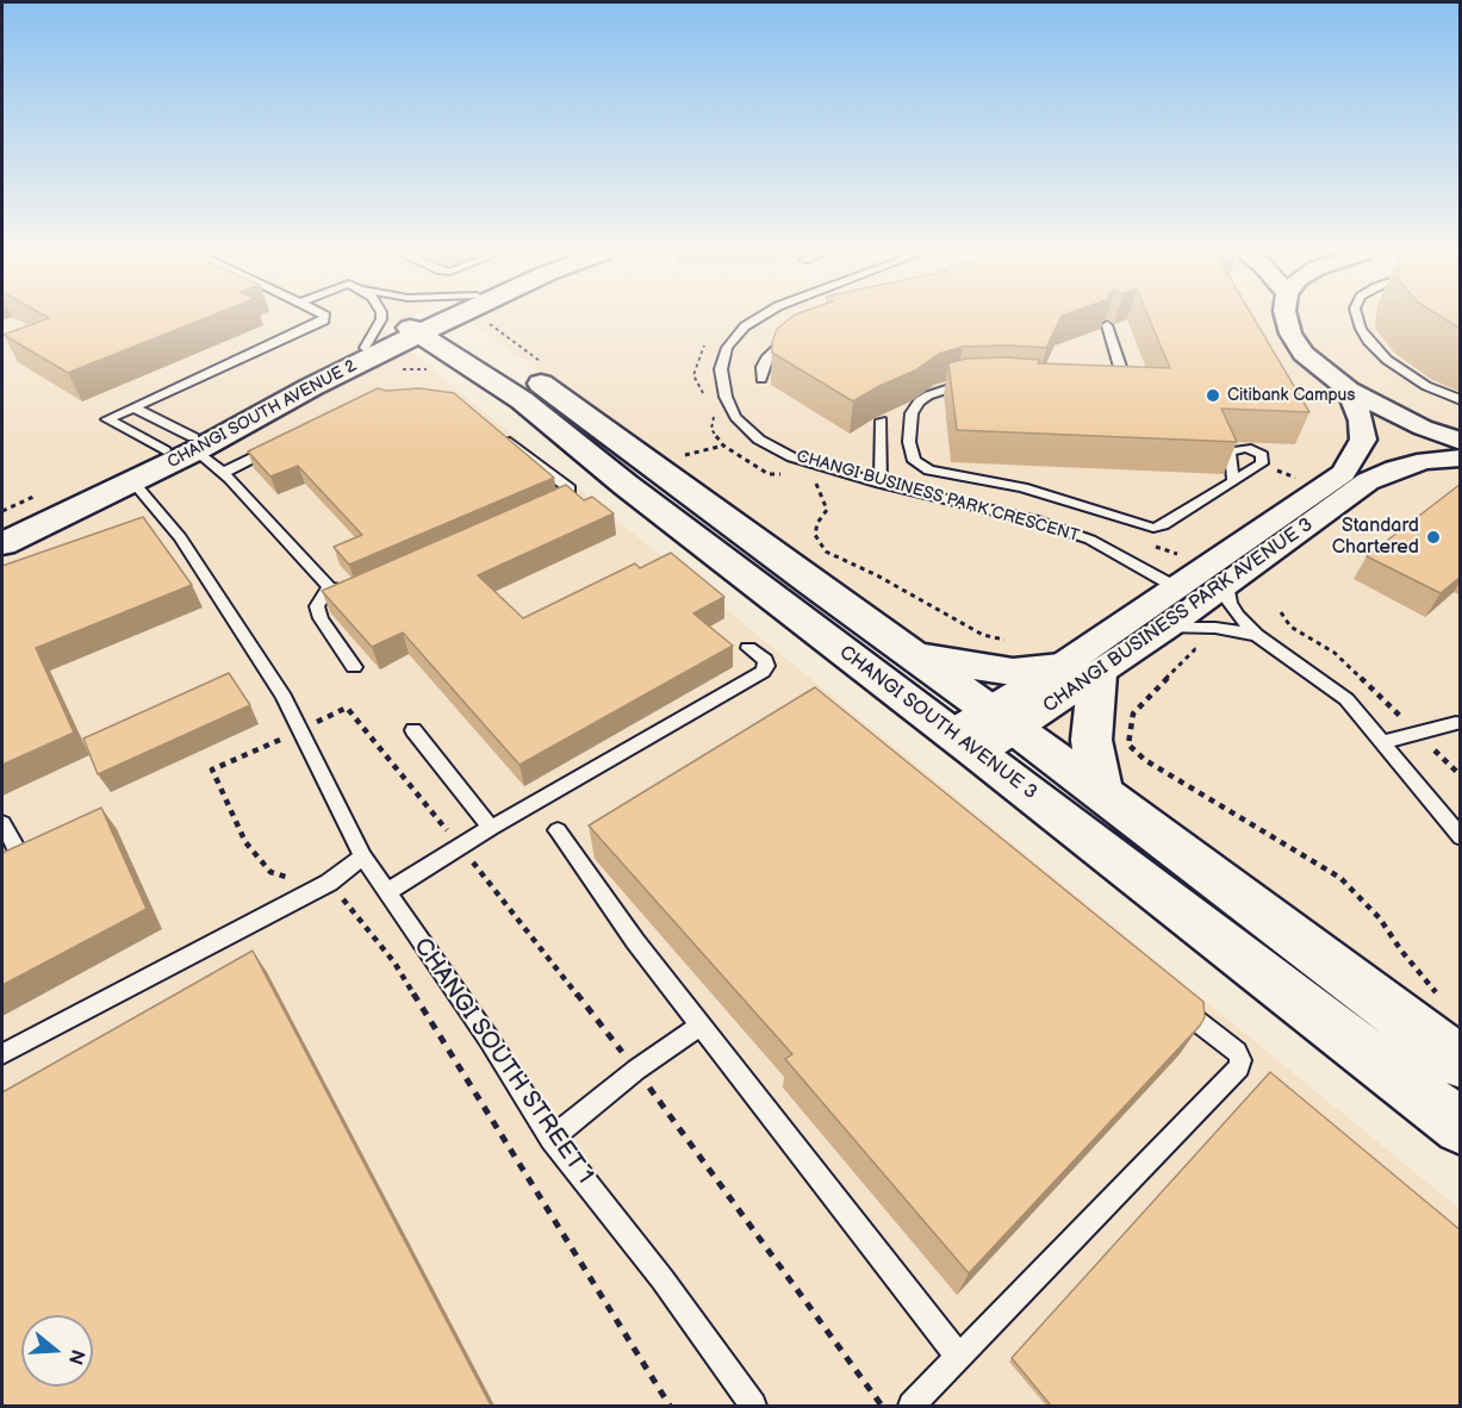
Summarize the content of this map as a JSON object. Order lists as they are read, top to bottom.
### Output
{
  "streets": {
    "street": ["CHANGI SOUTH AVENUE 2", "CHANGI BUSINESS PARK AVENUE 3", "CHANGI SOUTH AVENUE 3"],
    "lane": ["CHANGI BUSINESS PARK CRESCENT", "CHANGI SOUTH STREET 1"]
  },
  "crossings": [
    ["CHANGI SOUTH AVENUE 2", "CHANGI SOUTH AVENUE 3"],
    ["CHANGI SOUTH AVENUE 2", "CHANGI SOUTH STREET 1"],
    ["CHANGI BUSINESS PARK CRESCENT", "CHANGI BUSINESS PARK AVENUE 3"],
    ["CHANGI BUSINESS PARK AVENUE 3", "CHANGI SOUTH AVENUE 3"]
  ],
  "places": ["Citibank Campus", "Standard Chartered"],
  "north": "right"
}
